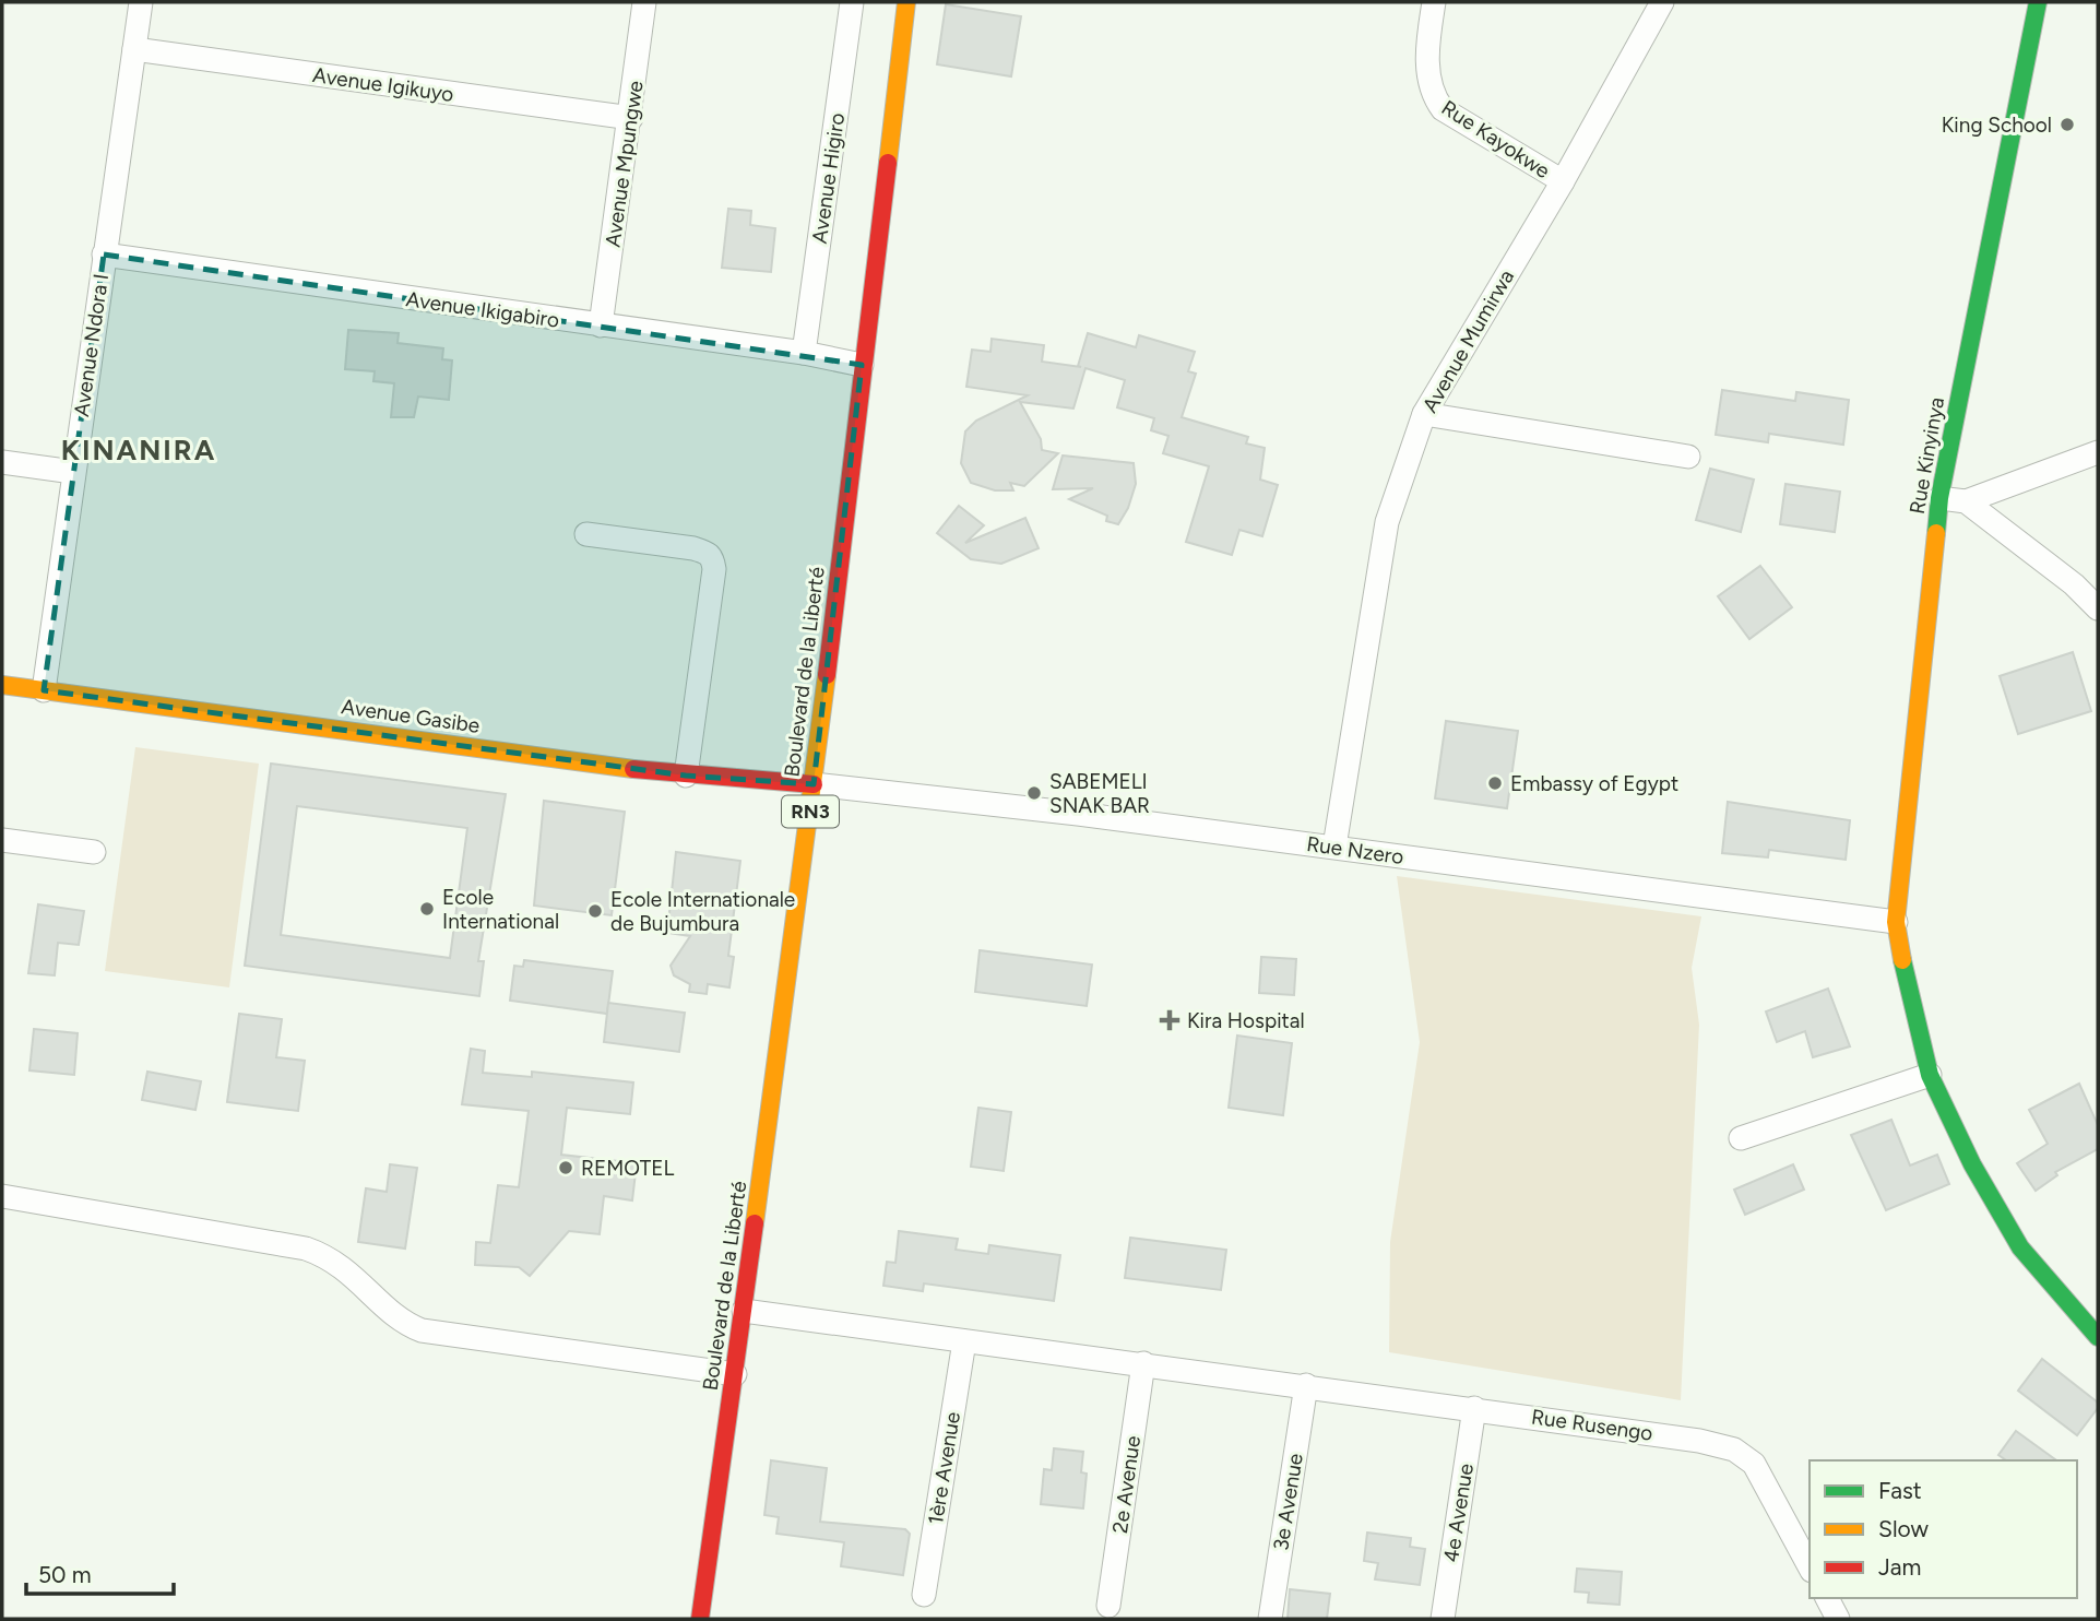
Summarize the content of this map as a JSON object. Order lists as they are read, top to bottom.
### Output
{
  "streets": {
    "main road": [
      "Rue Kinyinya",
      "Boulevard de la Liberté",
      "Avenue Gasibe",
      "RN3"
    ],
    "street": [
      "Avenue Igikuyo",
      "Rue Kayokwe",
      "Avenue Mpungwe",
      "Avenue Higiro",
      "Avenue Ikigabiro",
      "Avenue Mumirwa",
      "Avenue Ndora I",
      "Rue Nzero",
      "Rue Rusengo",
      "1ère Avenue",
      "2e Avenue",
      "3e Avenue",
      "4e Avenue"
    ]
  },
  "crossings": [
    ["Avenue Igikuyo", "Avenue Mpungwe"],
    ["Avenue Igikuyo", "Avenue Ndora I"],
    ["Rue Kayokwe", "Avenue Mumirwa"],
    ["Avenue Mpungwe", "Avenue Ikigabiro"],
    ["Avenue Higiro", "Avenue Ikigabiro"],
    ["Avenue Ikigabiro", "Avenue Ndora I"],
    ["Avenue Ikigabiro", "Boulevard de la Liberté"],
    ["Avenue Mumirwa", "Rue Nzero"],
    ["Avenue Ndora I", "Avenue Gasibe"],
    ["Rue Kinyinya", "Rue Nzero"],
    ["Boulevard de la Liberté", "Avenue Gasibe"],
    ["Boulevard de la Liberté", "Rue Nzero"],
    ["Boulevard de la Liberté", "Rue Rusengo"],
    ["Avenue Gasibe", "Rue Nzero"],
    ["Rue Rusengo", "1ère Avenue"],
    ["Rue Rusengo", "2e Avenue"],
    ["Rue Rusengo", "3e Avenue"],
    ["Rue Rusengo", "4e Avenue"]
  ],
  "districts": ["KINANIRA"],
  "places": {
    "other": [
      "King School",
      "Embassy of Egypt",
      "SABEMELI SNAK BAR",
      "Ecole International",
      "Ecole Internationale de Bujumbura",
      "REMOTEL"
    ],
    "health": ["Kira Hospital"]
  },
  "legend": ["Fast", "Slow", "Jam"],
  "scale_bar": "50 m"
}
